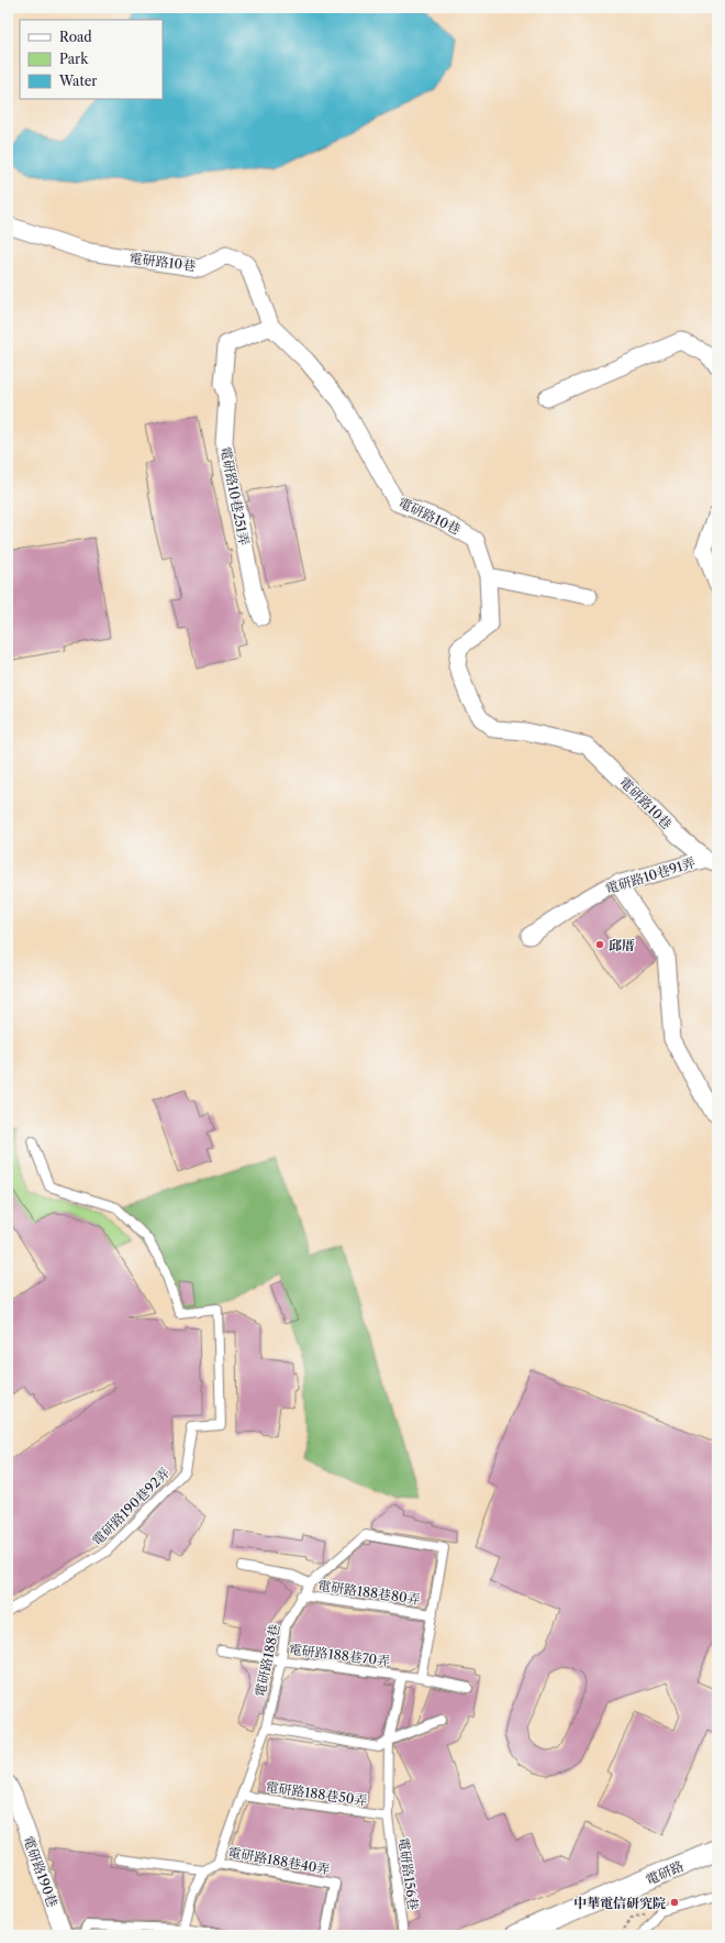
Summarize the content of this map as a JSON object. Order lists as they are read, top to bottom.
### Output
{
  "streets": {
    "street": [
      "電研路10巷",
      "電研路10巷251弄",
      "電研路10巷91弄",
      "電研路190巷",
      "電研路"
    ],
    "lane": [
      "電研路190巷92弄",
      "電研路188巷80弄",
      "電研路188巷70弄",
      "電研路188巷",
      "電研路188巷50弄",
      "電研路188巷40弄",
      "電研路156巷"
    ]
  },
  "crossings": [
    ["電研路10巷", "電研路10巷251弄"],
    ["電研路10巷", "電研路10巷91弄"],
    ["電研路188巷80弄", "電研路188巷"],
    ["電研路188巷70弄", "電研路188巷"],
    ["電研路188巷", "電研路188巷50弄"],
    ["電研路188巷", "電研路188巷40弄"],
    ["電研路188巷50弄", "電研路156巷"]
  ],
  "places": ["邱厝", "中華電信研究院"],
  "legend": ["Road", "Park", "Water"]
}
